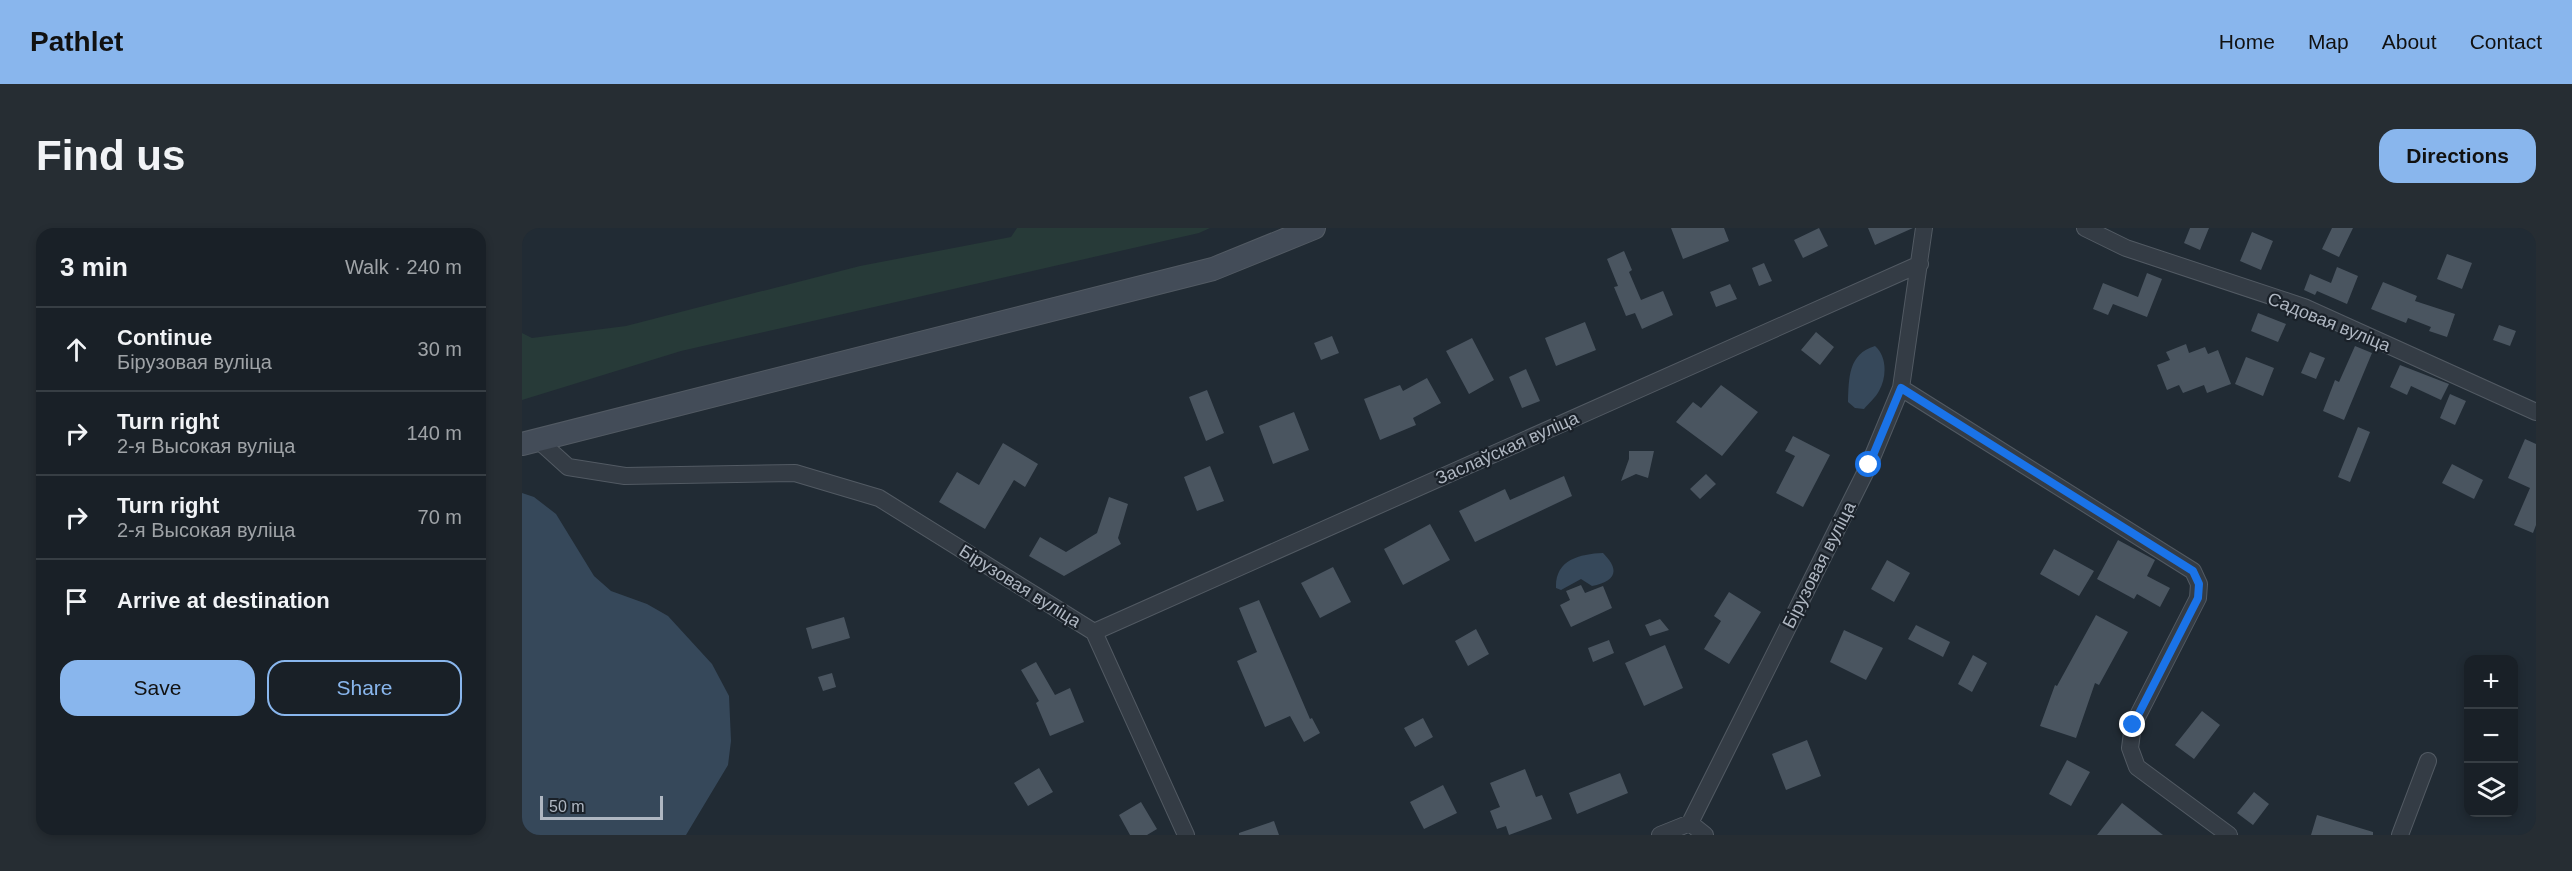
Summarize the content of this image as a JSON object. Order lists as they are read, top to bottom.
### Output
{
  "streets": {
    "street": ["Садовая вуліца", "Заслаўская вуліца", "Бірузовая вуліца"]
  },
  "crossings": [
    ["Заслаўская вуліца", "Бірузовая вуліца"]
  ],
  "scale_bar": "50 m",
  "page": {
    "header": "Pathlet",
    "nav": [
      "Home",
      "Map",
      "About",
      "Contact"
    ],
    "buttons": [
      "Directions",
      ["Save", "Share"]
    ],
    "title": "Find us",
    "heading": ["3 min", "Walk · 240 m"],
    "list": [
      ["Continue", "Бірузовая вуліца", "30 m"],
      ["Turn right", "2-я Высокая вуліца", "140 m"],
      ["Turn right", "2-я Высокая вуліца", "70 m"],
      "Arrive at destination"
    ],
    "map_buttons": ["+", "−"],
    "scale": "50 m"
  }
}
